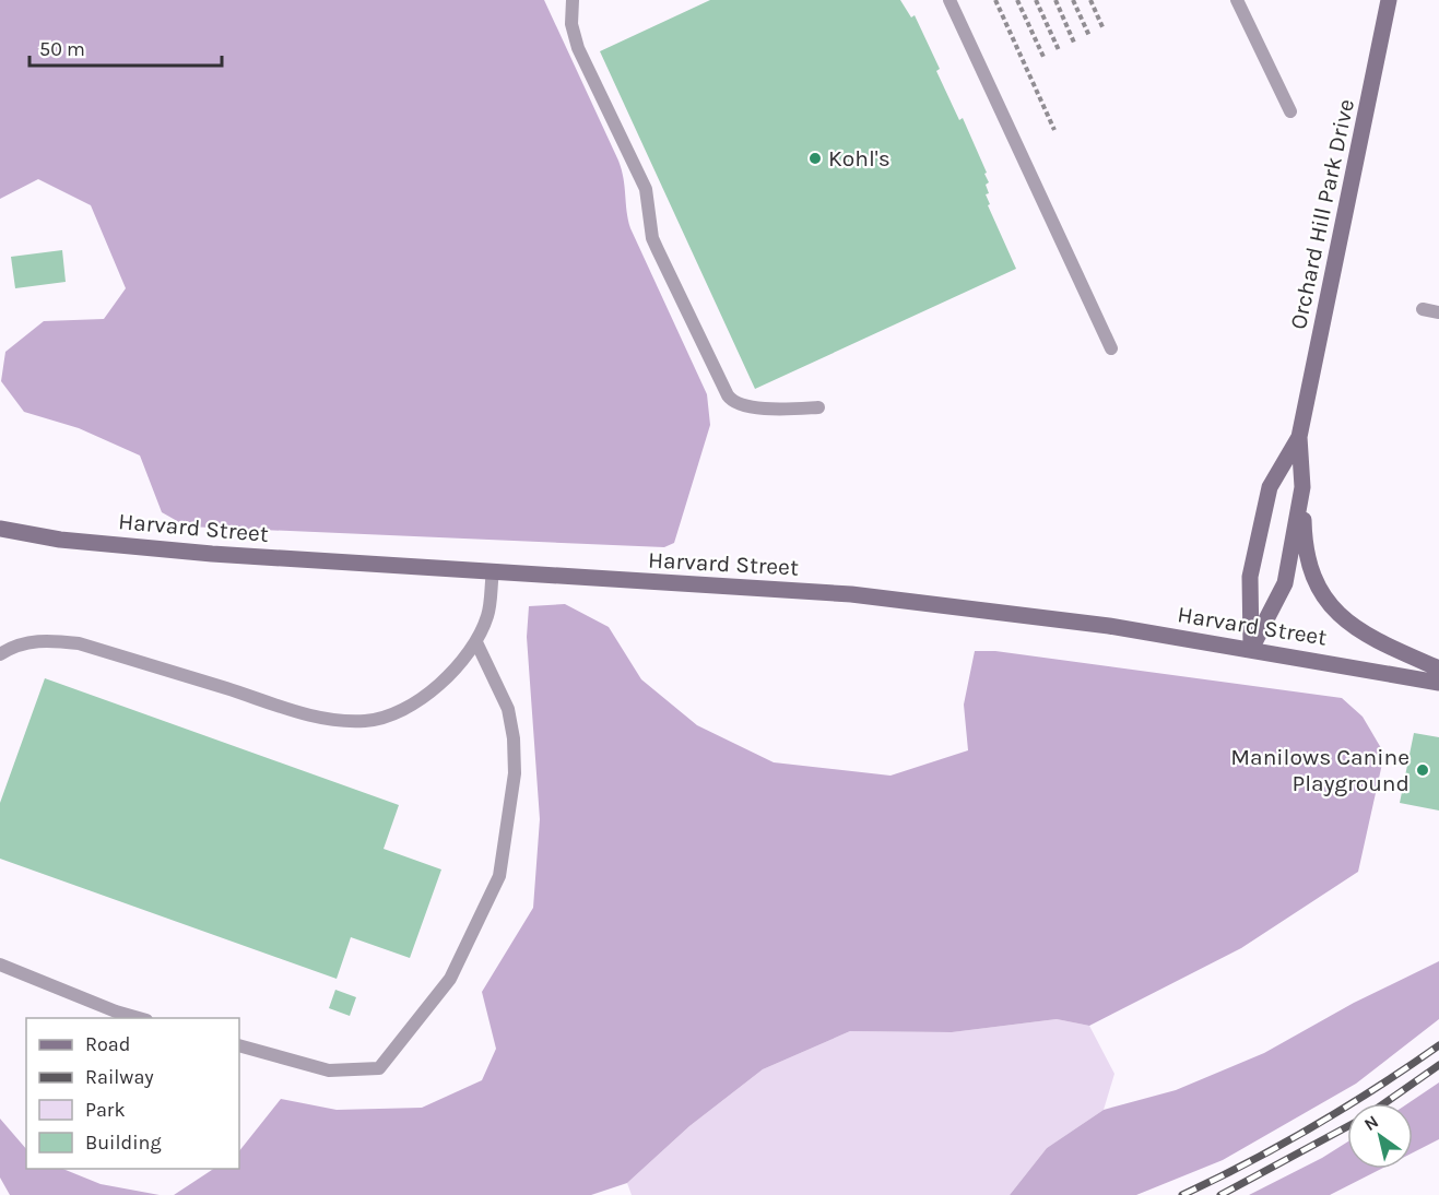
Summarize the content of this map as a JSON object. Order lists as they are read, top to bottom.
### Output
{
  "streets": {
    "main road": ["Orchard Hill Park Drive", "Harvard Street"]
  },
  "crossings": [
    ["Orchard Hill Park Drive", "Harvard Street"]
  ],
  "places": ["Kohl's", "Manilows Canine Playground"],
  "legend": [
    "Road",
    "Railway",
    "Park",
    "Building"
  ],
  "scale_bar": "50 m",
  "north": "top left"
}
